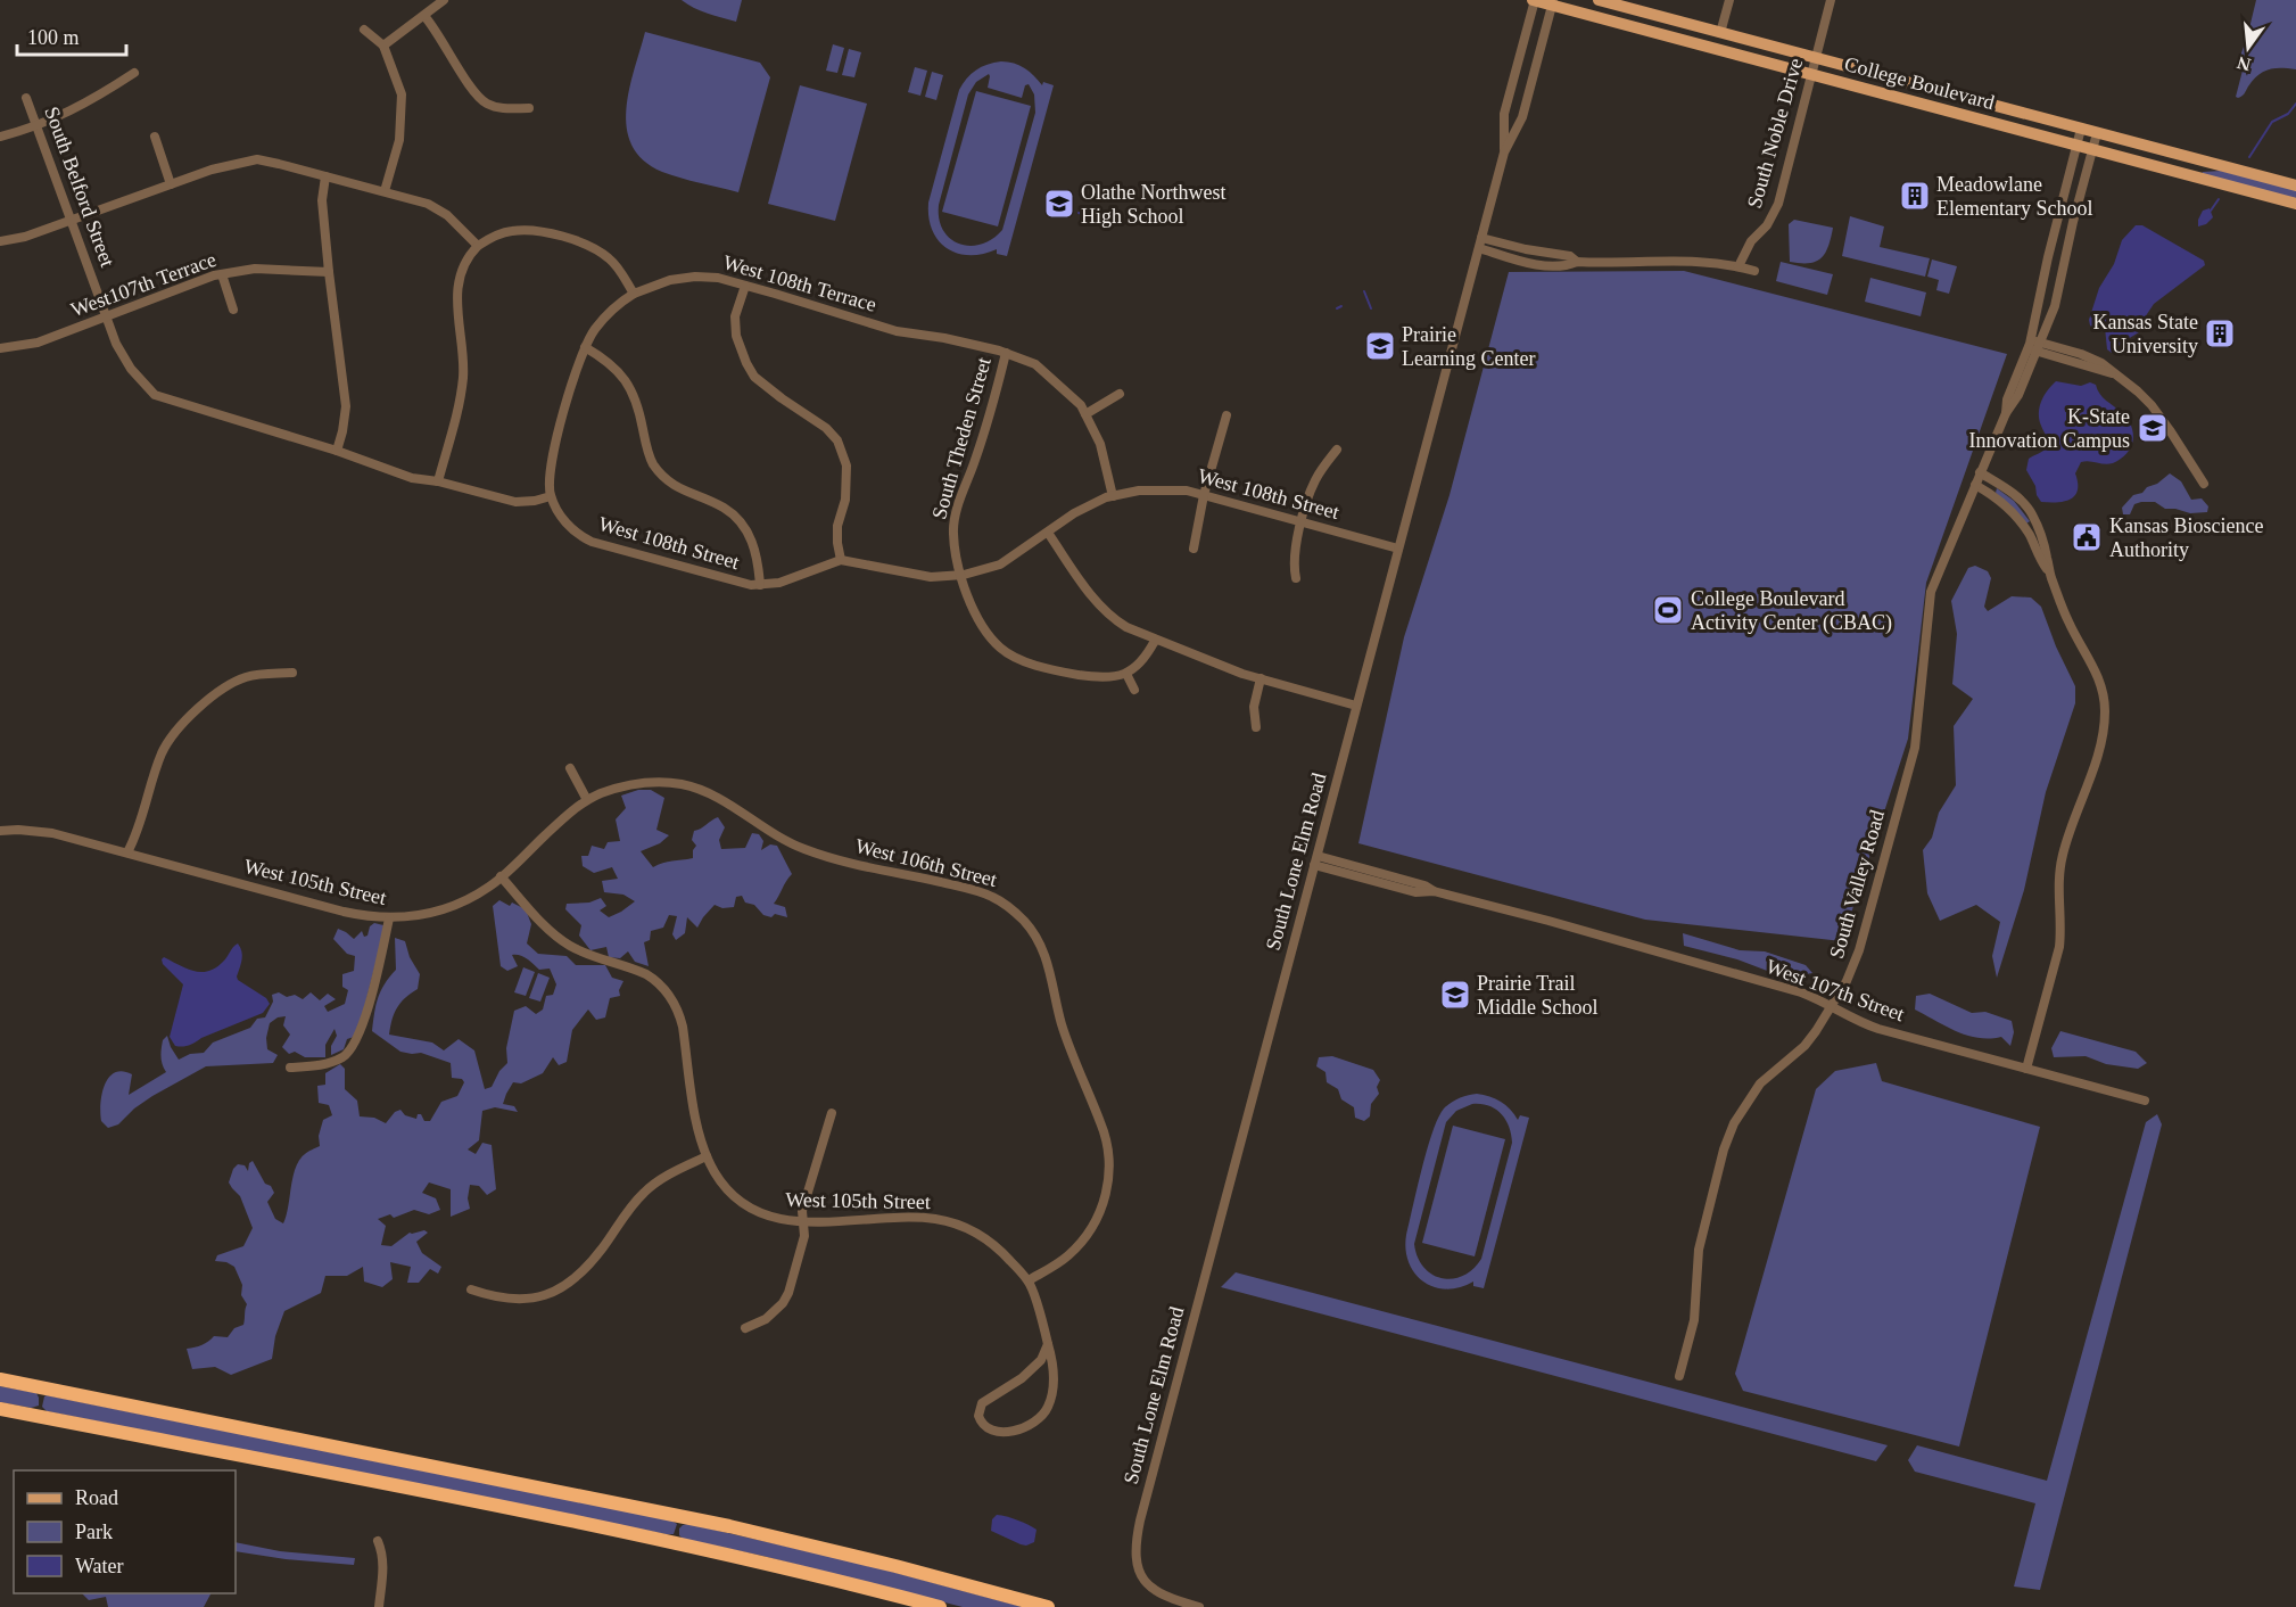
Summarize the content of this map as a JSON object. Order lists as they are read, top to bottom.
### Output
{
  "streets": {
    "main road": ["College Boulevard"],
    "street": [
      "South Noble Drive",
      "South Belford Street",
      "West 108th Terrace",
      "West107th Terrace",
      "South Theden Street",
      "West 108th Street",
      "South Lone Elm Road",
      "West 106th Street",
      "West 105th Street",
      "South Valley Road",
      "West 107th Street"
    ]
  },
  "crossings": [
    ["College Boulevard", "South Noble Drive"],
    ["College Boulevard", "South Lone Elm Road"],
    ["College Boulevard", "South Valley Road"],
    ["South Belford Street", "West107th Terrace"],
    ["West 108th Terrace", "South Theden Street"],
    ["West 108th Terrace", "West 108th Street"],
    ["South Theden Street", "West 108th Street"],
    ["West 108th Street", "South Lone Elm Road"],
    ["South Lone Elm Road", "West 107th Street"],
    ["West 106th Street", "West 105th Street"],
    ["South Valley Road", "West 107th Street"]
  ],
  "places": {
    "building": ["Meadowlane Elementary School", "Kansas State University"],
    "school or university": [
      "Olathe Northwest High School",
      "Prairie Learning Center",
      "K-State Innovation Campus",
      "Prairie Trail Middle School"
    ],
    "public building": ["Kansas Bioscience Authority"],
    "sports": ["College Boulevard Activity Center (CBAC)"]
  },
  "legend": ["Road", "Park", "Water"],
  "scale_bar": "100 m",
  "north": "bottom"
}
